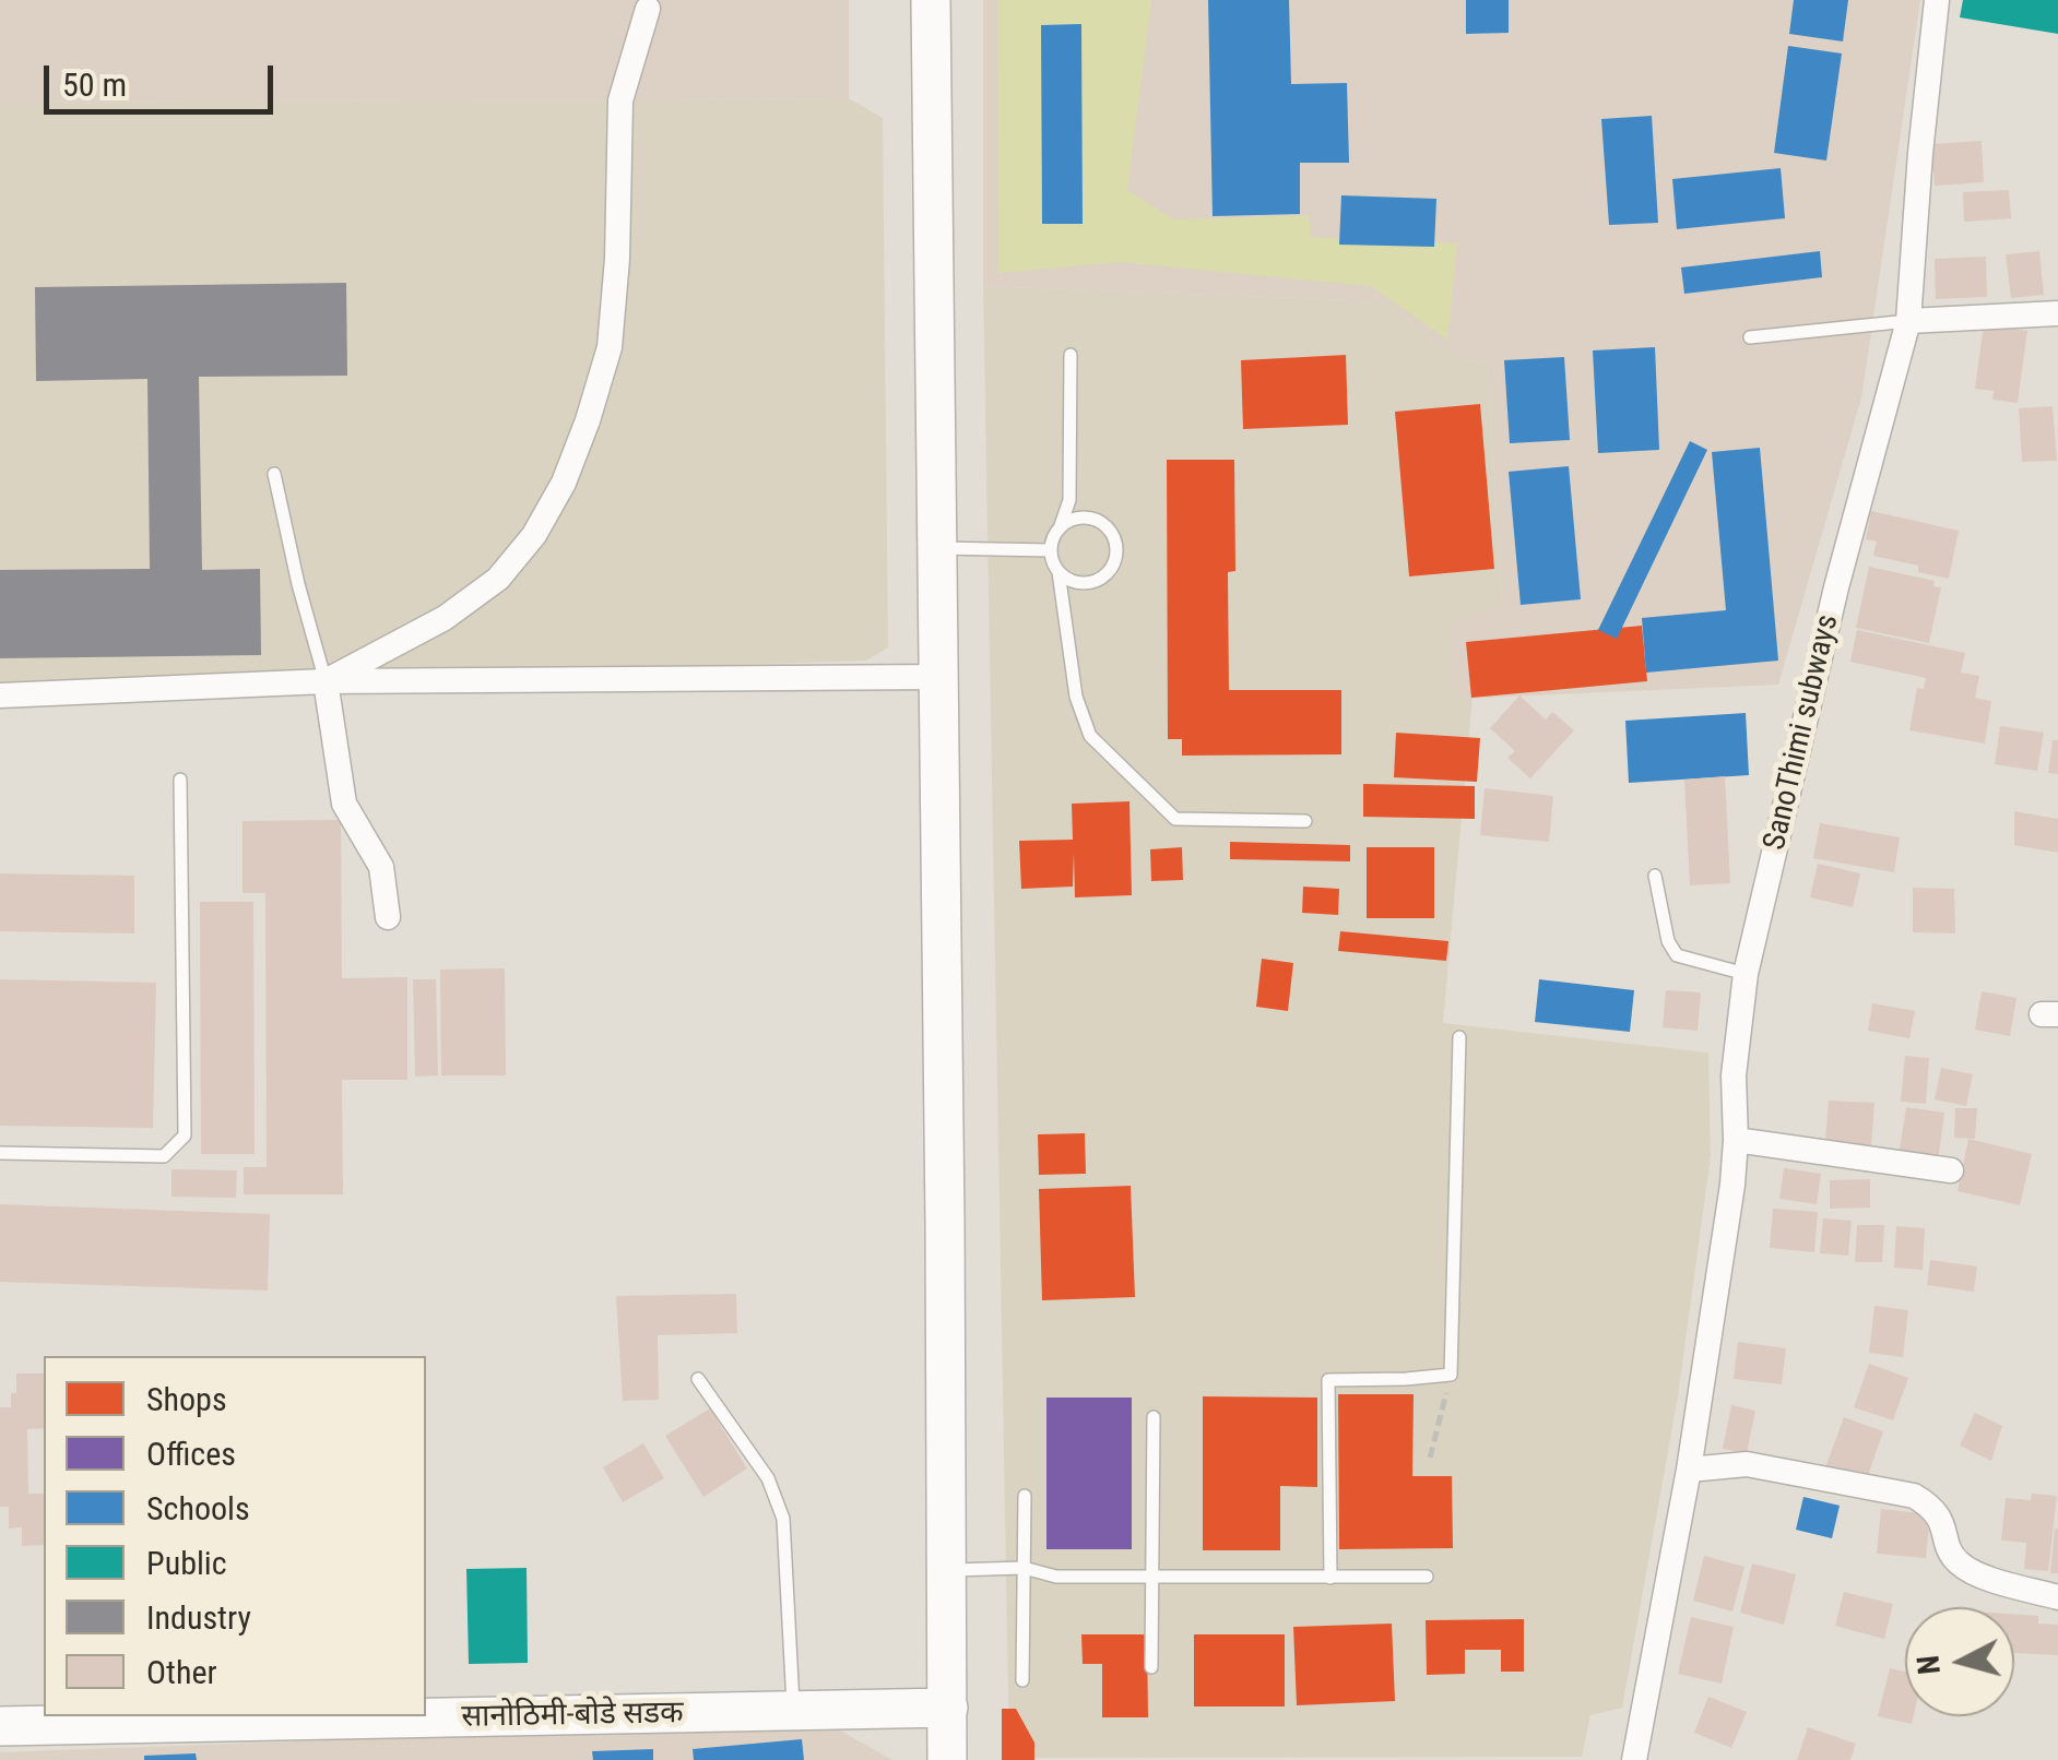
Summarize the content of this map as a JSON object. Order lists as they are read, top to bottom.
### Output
{
  "streets": {
    "main road": ["सानोठिमी-बोडे सडक"],
    "street": ["SanoThimi subways"]
  },
  "legend": [
    "Shops",
    "Offices",
    "Schools",
    "Public",
    "Industry",
    "Other"
  ],
  "scale_bar": "50 m",
  "north": "left"
}
